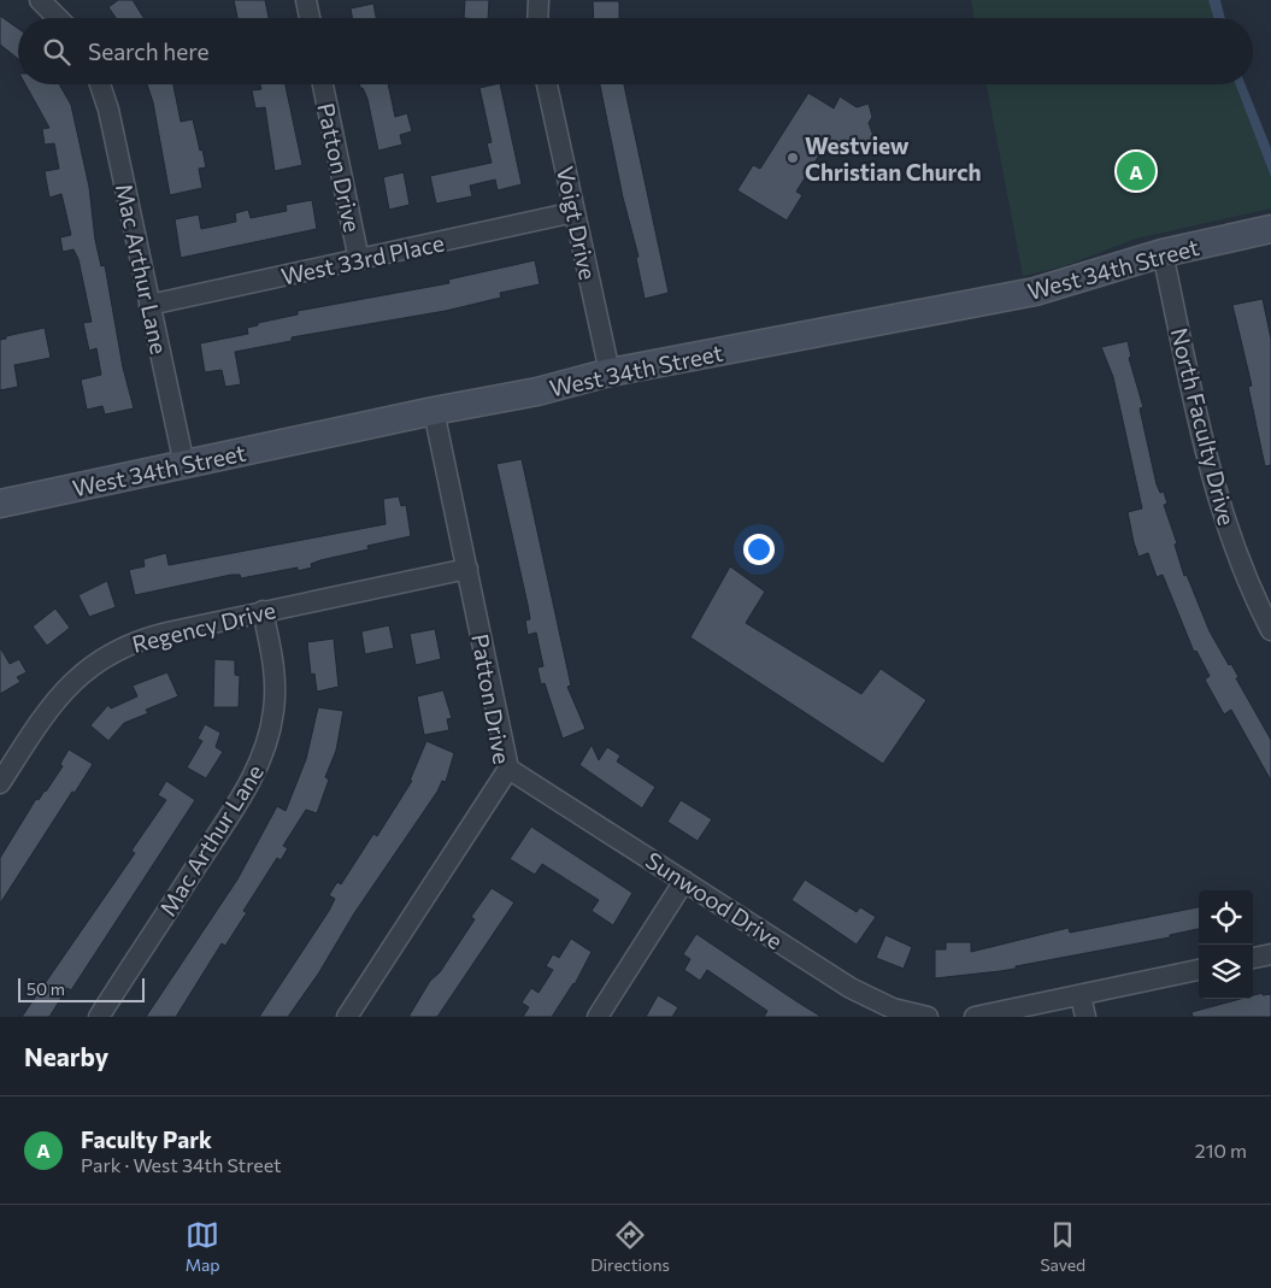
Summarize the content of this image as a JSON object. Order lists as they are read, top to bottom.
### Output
{
  "streets": {
    "street": [
      "Patton Drive",
      "Voigt Drive",
      "West 33rd Place",
      "Mac Arthur Lane",
      "West 34th Street",
      "North Faculty Drive",
      "Regency Drive",
      "Sunwood Drive"
    ]
  },
  "crossings": [
    ["Patton Drive", "West 33rd Place"],
    ["Patton Drive", "West 34th Street"],
    ["Patton Drive", "Regency Drive"],
    ["Patton Drive", "Sunwood Drive"],
    ["Voigt Drive", "West 33rd Place"],
    ["Voigt Drive", "West 34th Street"],
    ["West 33rd Place", "Mac Arthur Lane"],
    ["Mac Arthur Lane", "West 34th Street"],
    ["Mac Arthur Lane", "Regency Drive"],
    ["West 34th Street", "North Faculty Drive"]
  ],
  "places": ["Westview Christian Church"],
  "scale_bar": "50 m",
  "page": {
    "search": "Search here",
    "pins": "A",
    "scale": "50 m",
    "heading": "Nearby",
    "list": [
      {
        "mark": "A",
        "name": "Faculty Park",
        "note": "Park · West 34th Street",
        "value": "210 m"
      }
    ],
    "nav": ["Map", "Directions", "Saved"]
  }
}
